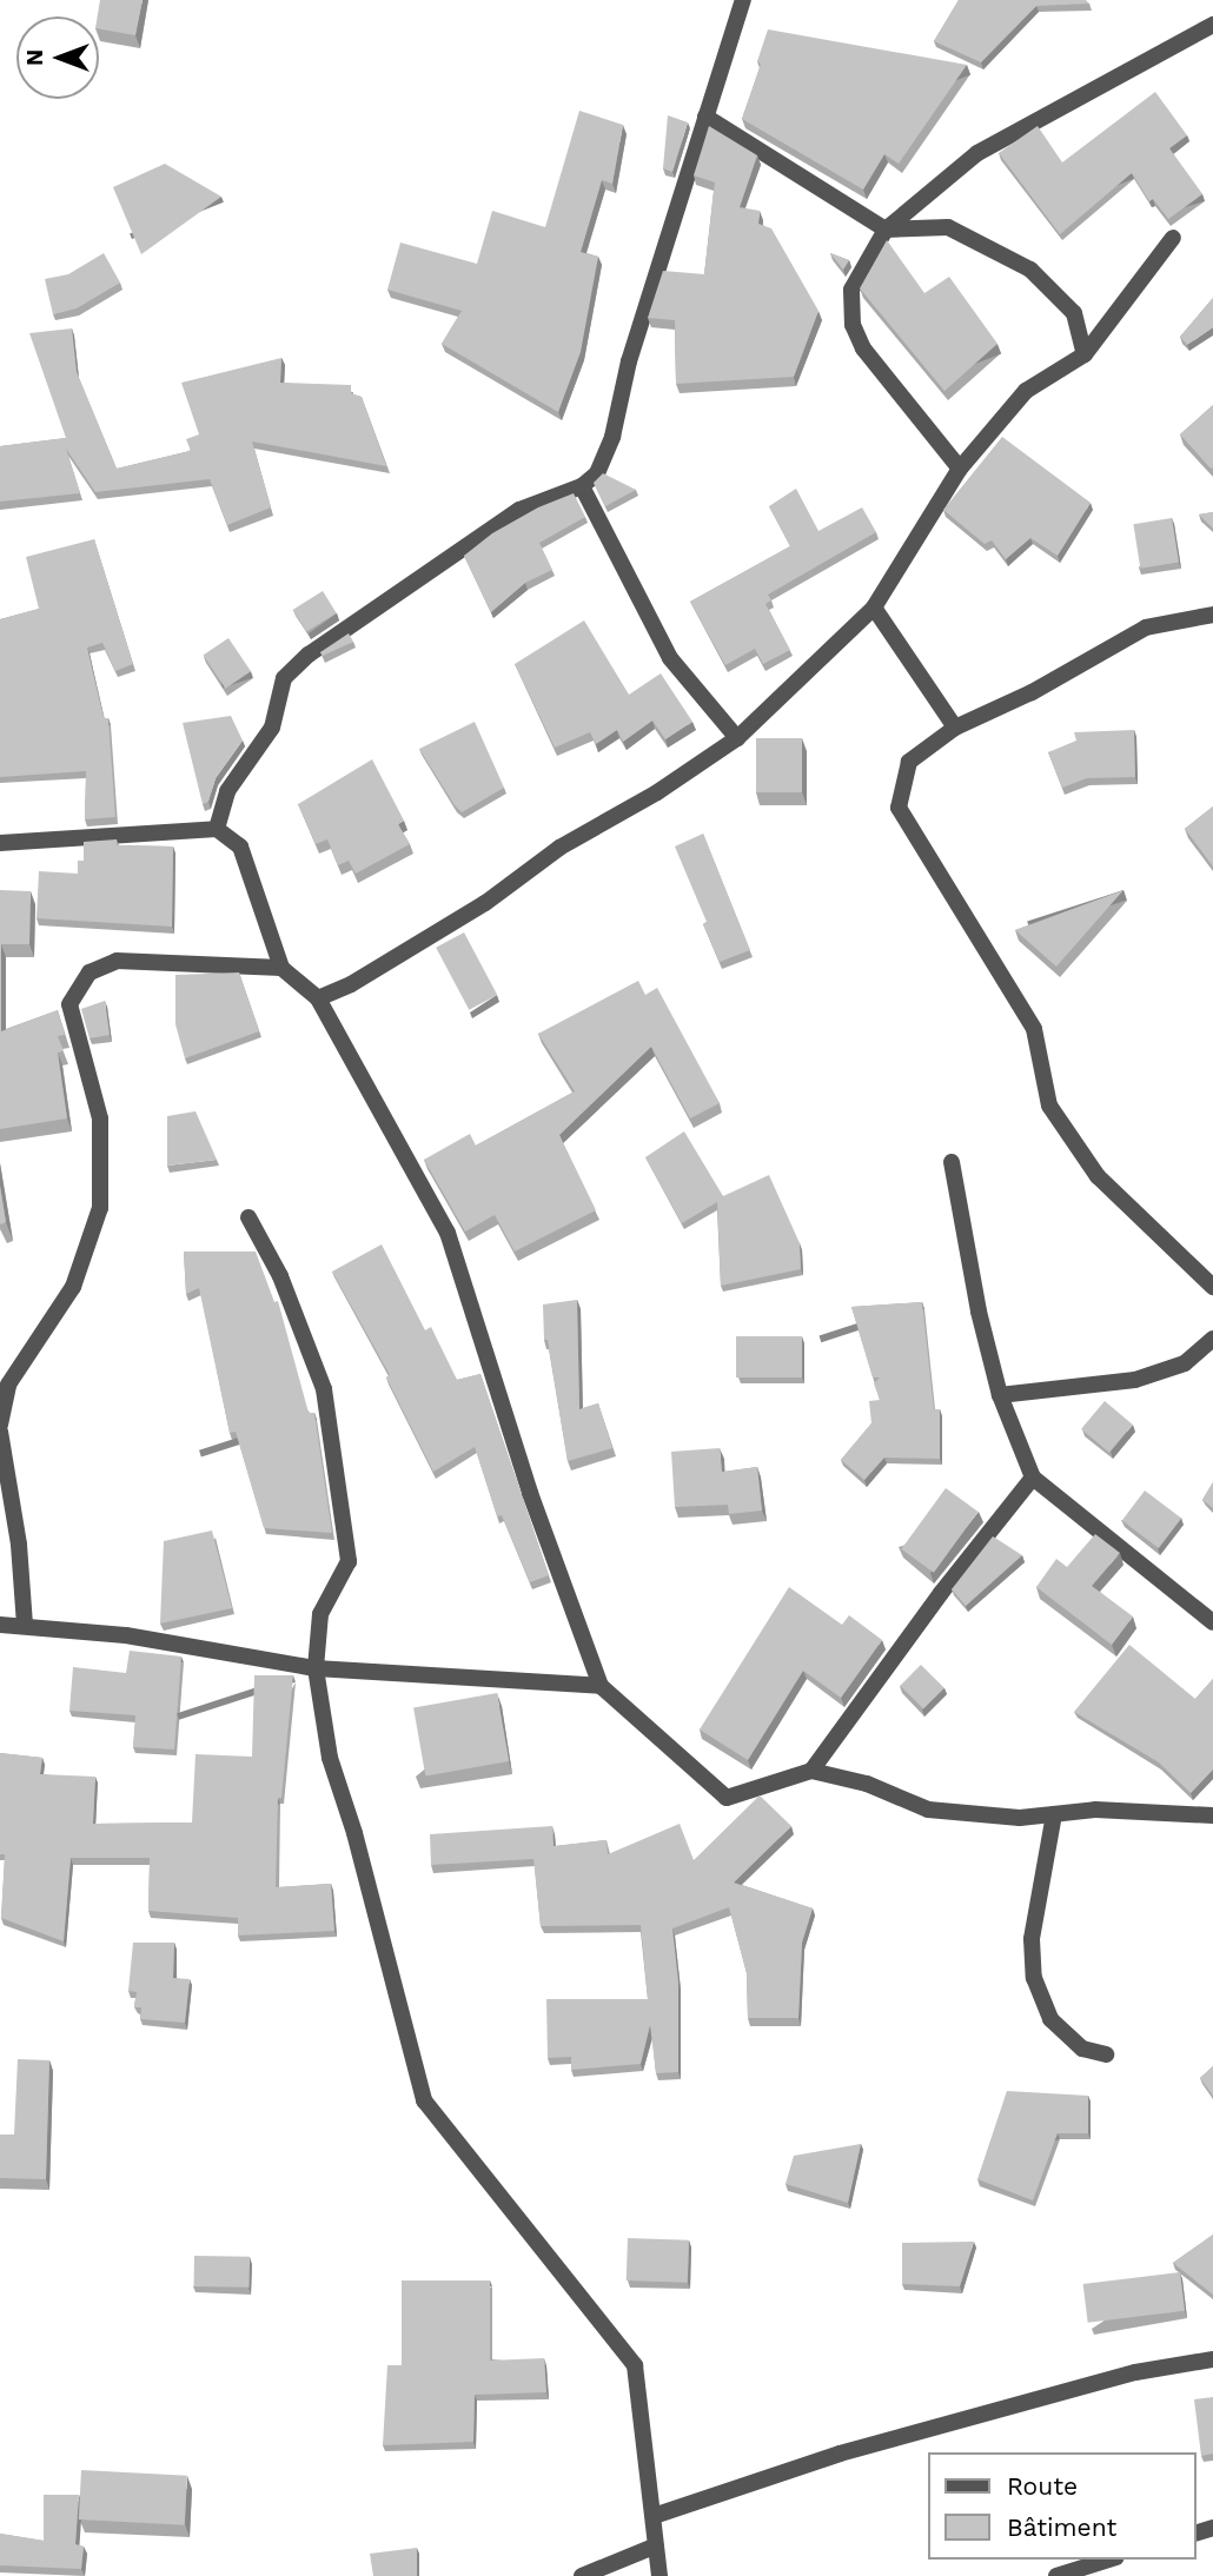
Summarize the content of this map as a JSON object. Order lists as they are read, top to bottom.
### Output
{
  "legend": ["Route", "Bâtiment"],
  "north": "left"
}
